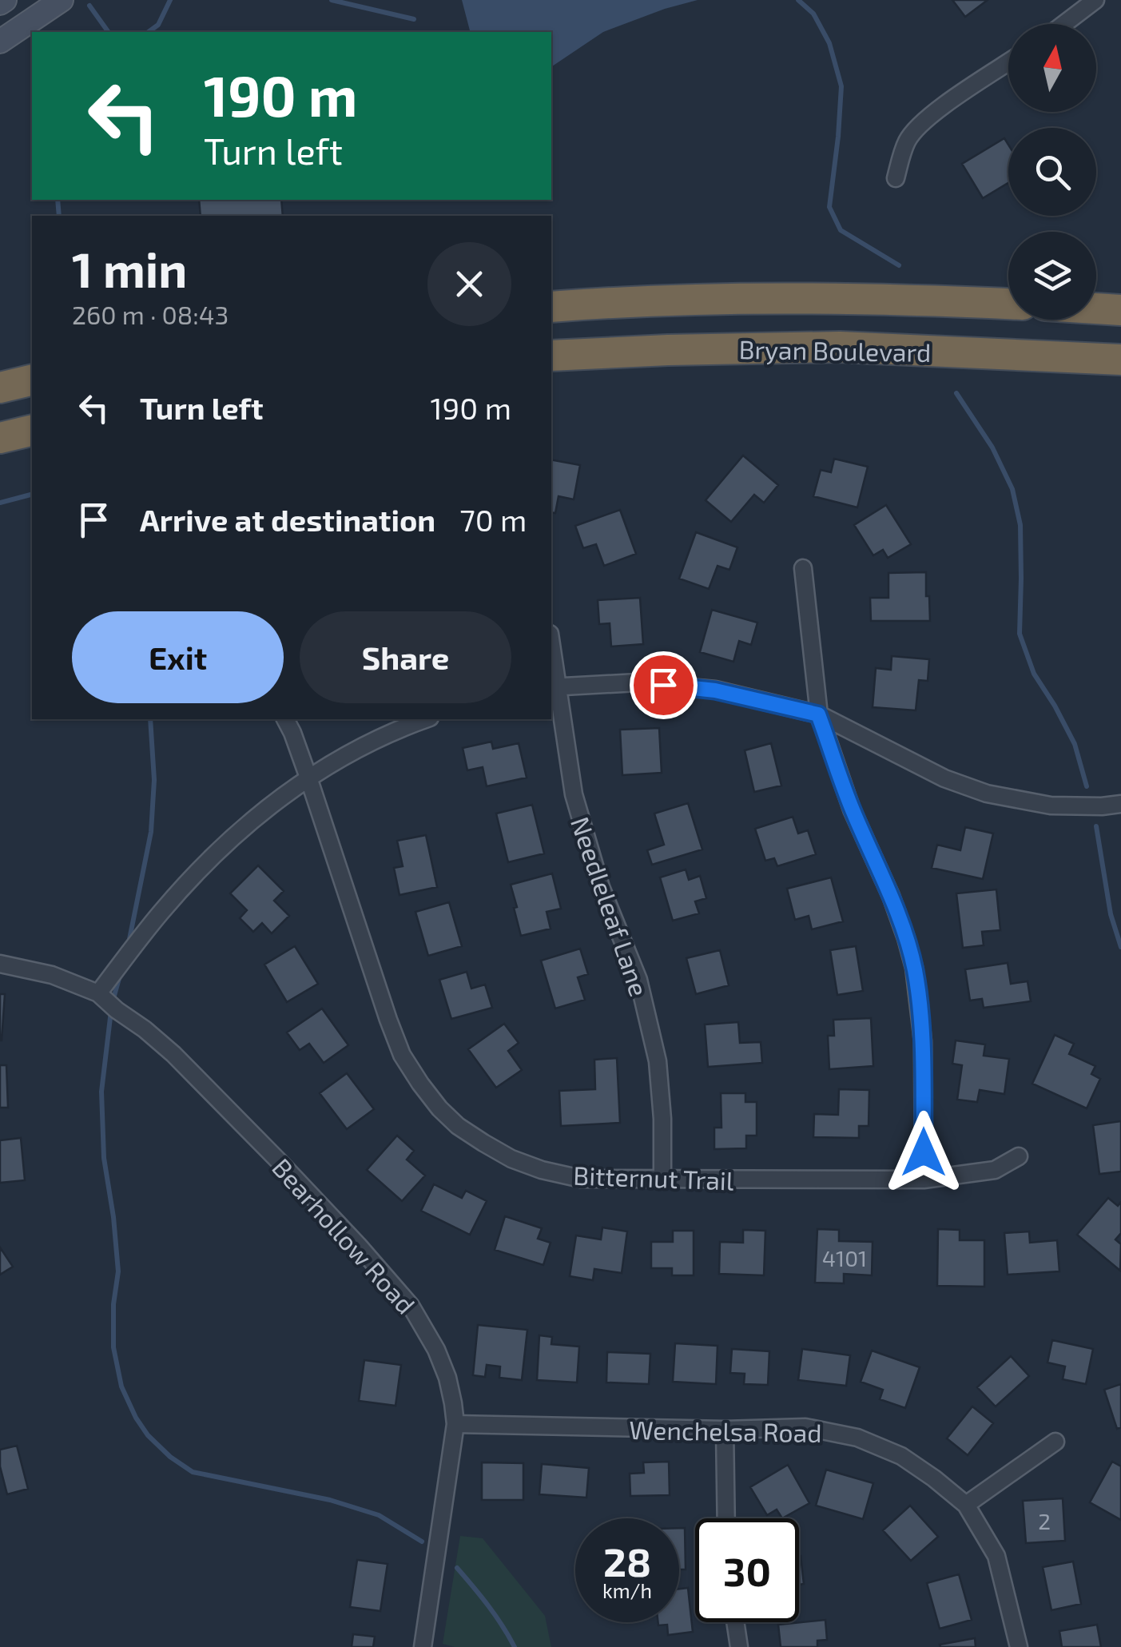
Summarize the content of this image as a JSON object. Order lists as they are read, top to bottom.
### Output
{
  "streets": {
    "highway": ["Bryan Boulevard"],
    "street": [
      "Needleleaf Lane",
      "Bitternut Trail",
      "Bearhollow Road",
      "Wenchelsa Road"
    ]
  },
  "crossings": [
    ["Needleleaf Lane", "Bitternut Trail"],
    ["Bearhollow Road", "Wenchelsa Road"]
  ],
  "house_numbers": ["4101", "2"],
  "north": "top",
  "page": {
    "turn": ["190 m", "Turn left"],
    "heading": ["1 min", "260 m · 08:43"],
    "list": [
      {
        "name": "Turn left",
        "value": "190 m"
      },
      {
        "name": "Arrive at destination",
        "value": "70 m"
      }
    ],
    "buttons": ["Exit", "Share"],
    "speed": "28 km/h",
    "limit": "30"
  }
}
